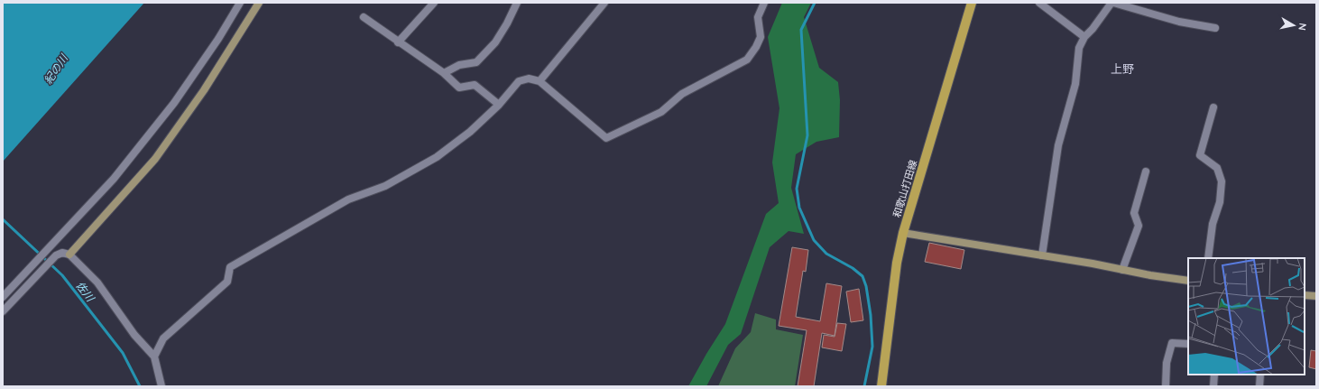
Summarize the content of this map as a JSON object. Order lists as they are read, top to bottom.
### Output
{
  "streets": {
    "main road": ["和歌山打田線"]
  },
  "districts": ["上野"],
  "water": ["紀の川", "佐川"],
  "north": "right"
}
